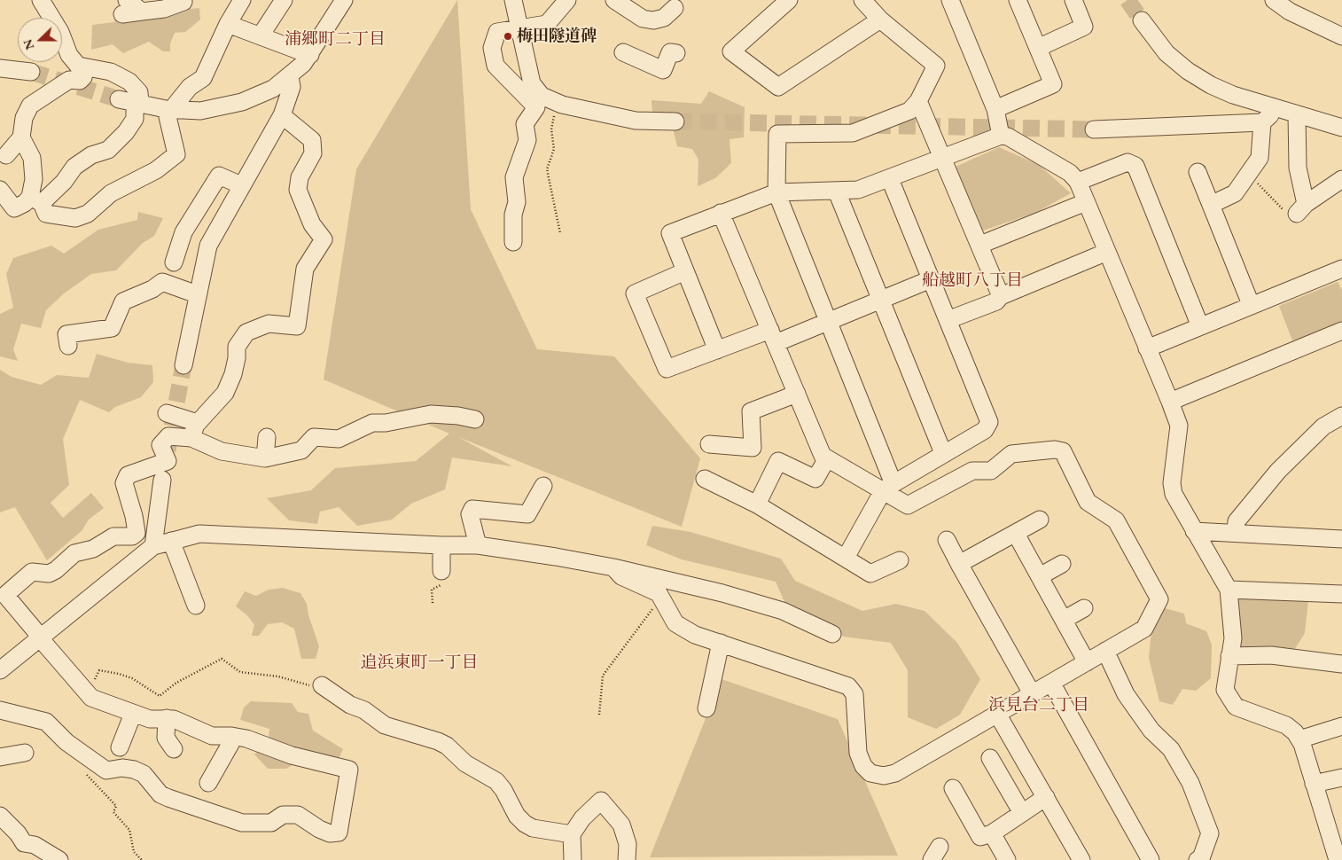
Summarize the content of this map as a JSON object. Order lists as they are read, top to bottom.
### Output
{
  "districts": [
    "浦郷町二丁目",
    "船越町八丁目",
    "追浜東町一丁目",
    "浜見台二丁目"
  ],
  "places": ["梅田隧道碑"],
  "north": "left"
}
